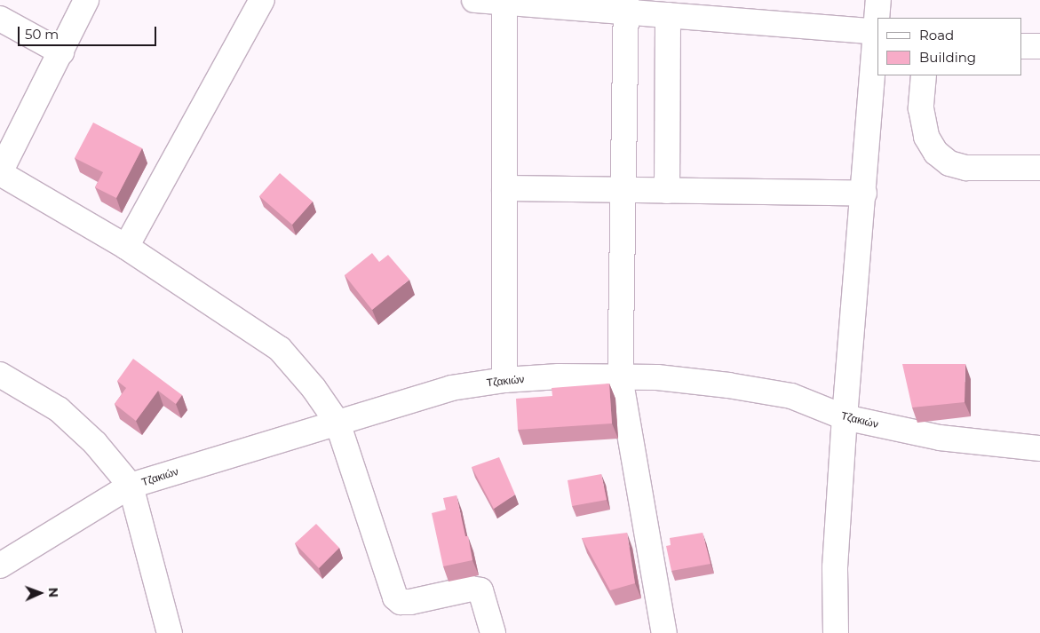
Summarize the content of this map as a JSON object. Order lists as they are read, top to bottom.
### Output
{
  "streets": {
    "street": ["Τζακιών"]
  },
  "legend": ["Road", "Building"],
  "scale_bar": "50 m",
  "north": "right"
}
